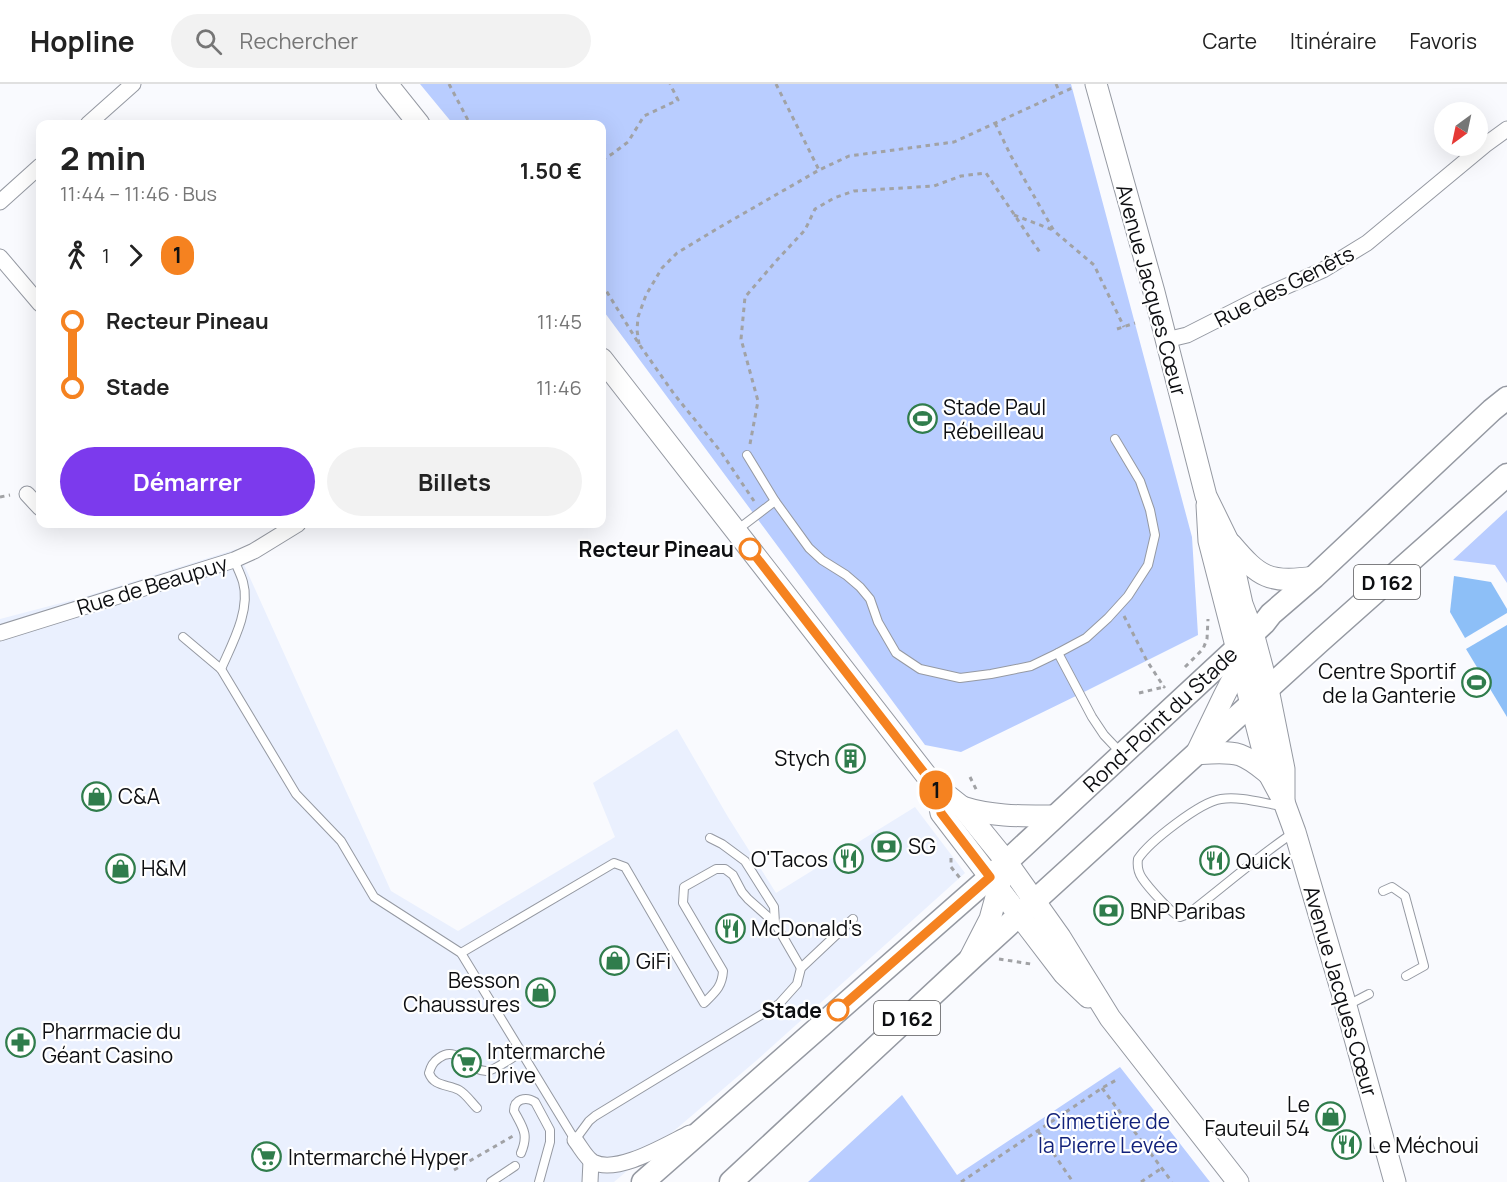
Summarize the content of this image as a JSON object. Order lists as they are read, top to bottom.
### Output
{
  "streets": {
    "main road": ["Avenue Jacques Cœur", "D 162", "Rond-Point du Stade"],
    "street": ["Rue des Genêts", "Rue de Beaupuy"]
  },
  "crossings": [
    ["Rue des Genêts", "Avenue Jacques Cœur"],
    ["Avenue Jacques Cœur", "D 162"],
    ["Avenue Jacques Cœur", "Rond-Point du Stade"],
    ["D 162", "Rond-Point du Stade"]
  ],
  "parks": ["Cimetière de la Pierre Levée"],
  "places": {
    "sports": ["Stade Paul Rébeilleau", "Centre Sportif de la Ganterie"],
    "other": ["Recteur Pineau", "Stade"],
    "building": ["Stych"],
    "shop": [
      "C&A",
      "H&M",
      "GiFi",
      "Besson Chaussures",
      "Le Fauteuil 54"
    ],
    "bank": ["SG", "BNP Paribas"],
    "restaurant": [
      "O'Tacos",
      "Quick",
      "McDonald's",
      "Le Méchoui"
    ],
    "pharmacy": ["Pharrmacie du Géant Casino"],
    "supermarket": ["Intermarché Drive", "Intermarché Hyper"]
  },
  "lines": ["bus line 1"],
  "north": "bottom left",
  "page": {
    "header": "Hopline",
    "search": "Rechercher",
    "nav": ["Carte", "Itinéraire", "Favoris"],
    "on_map": "1",
    "heading": ["2 min", "11:44 – 11:46 · Bus", "1.50 €"],
    "legs": ["1", "1"],
    "list": [
      {
        "name": "Recteur Pineau",
        "value": "11:45"
      },
      {
        "name": "Stade",
        "value": "11:46"
      }
    ],
    "buttons": ["Démarrer", "Billets"]
  }
}
